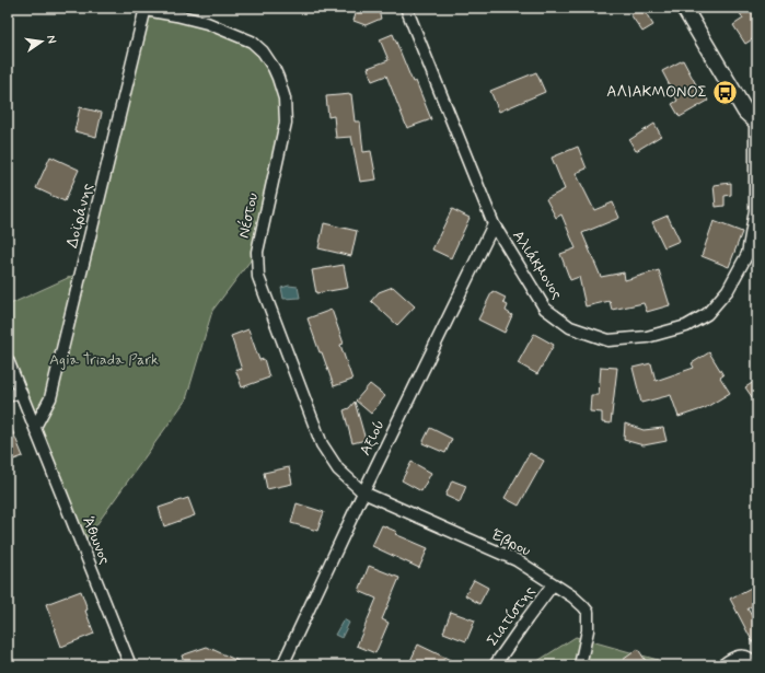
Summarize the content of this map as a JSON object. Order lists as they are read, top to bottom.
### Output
{
  "streets": {
    "street": [
      "Δοϊράνης",
      "Νέστου",
      "Αλιάκμονος",
      "Αξιού",
      "Άθωνος",
      "Έβρου",
      "Σιατίστης"
    ]
  },
  "crossings": [
    ["Δοϊράνης", "Νέστου"],
    ["Δοϊράνης", "Άθωνος"],
    ["Νέστου", "Αξιού"],
    ["Νέστου", "Έβρου"],
    ["Αλιάκμονος", "Αξιού"],
    ["Αξιού", "Έβρου"],
    ["Έβρου", "Σιατίστης"]
  ],
  "parks": ["Agia Triada Park"],
  "places": {
    "bus stop": ["ΑΛΙΑΚΜΟΝΟΣ"]
  },
  "north": "right"
}
